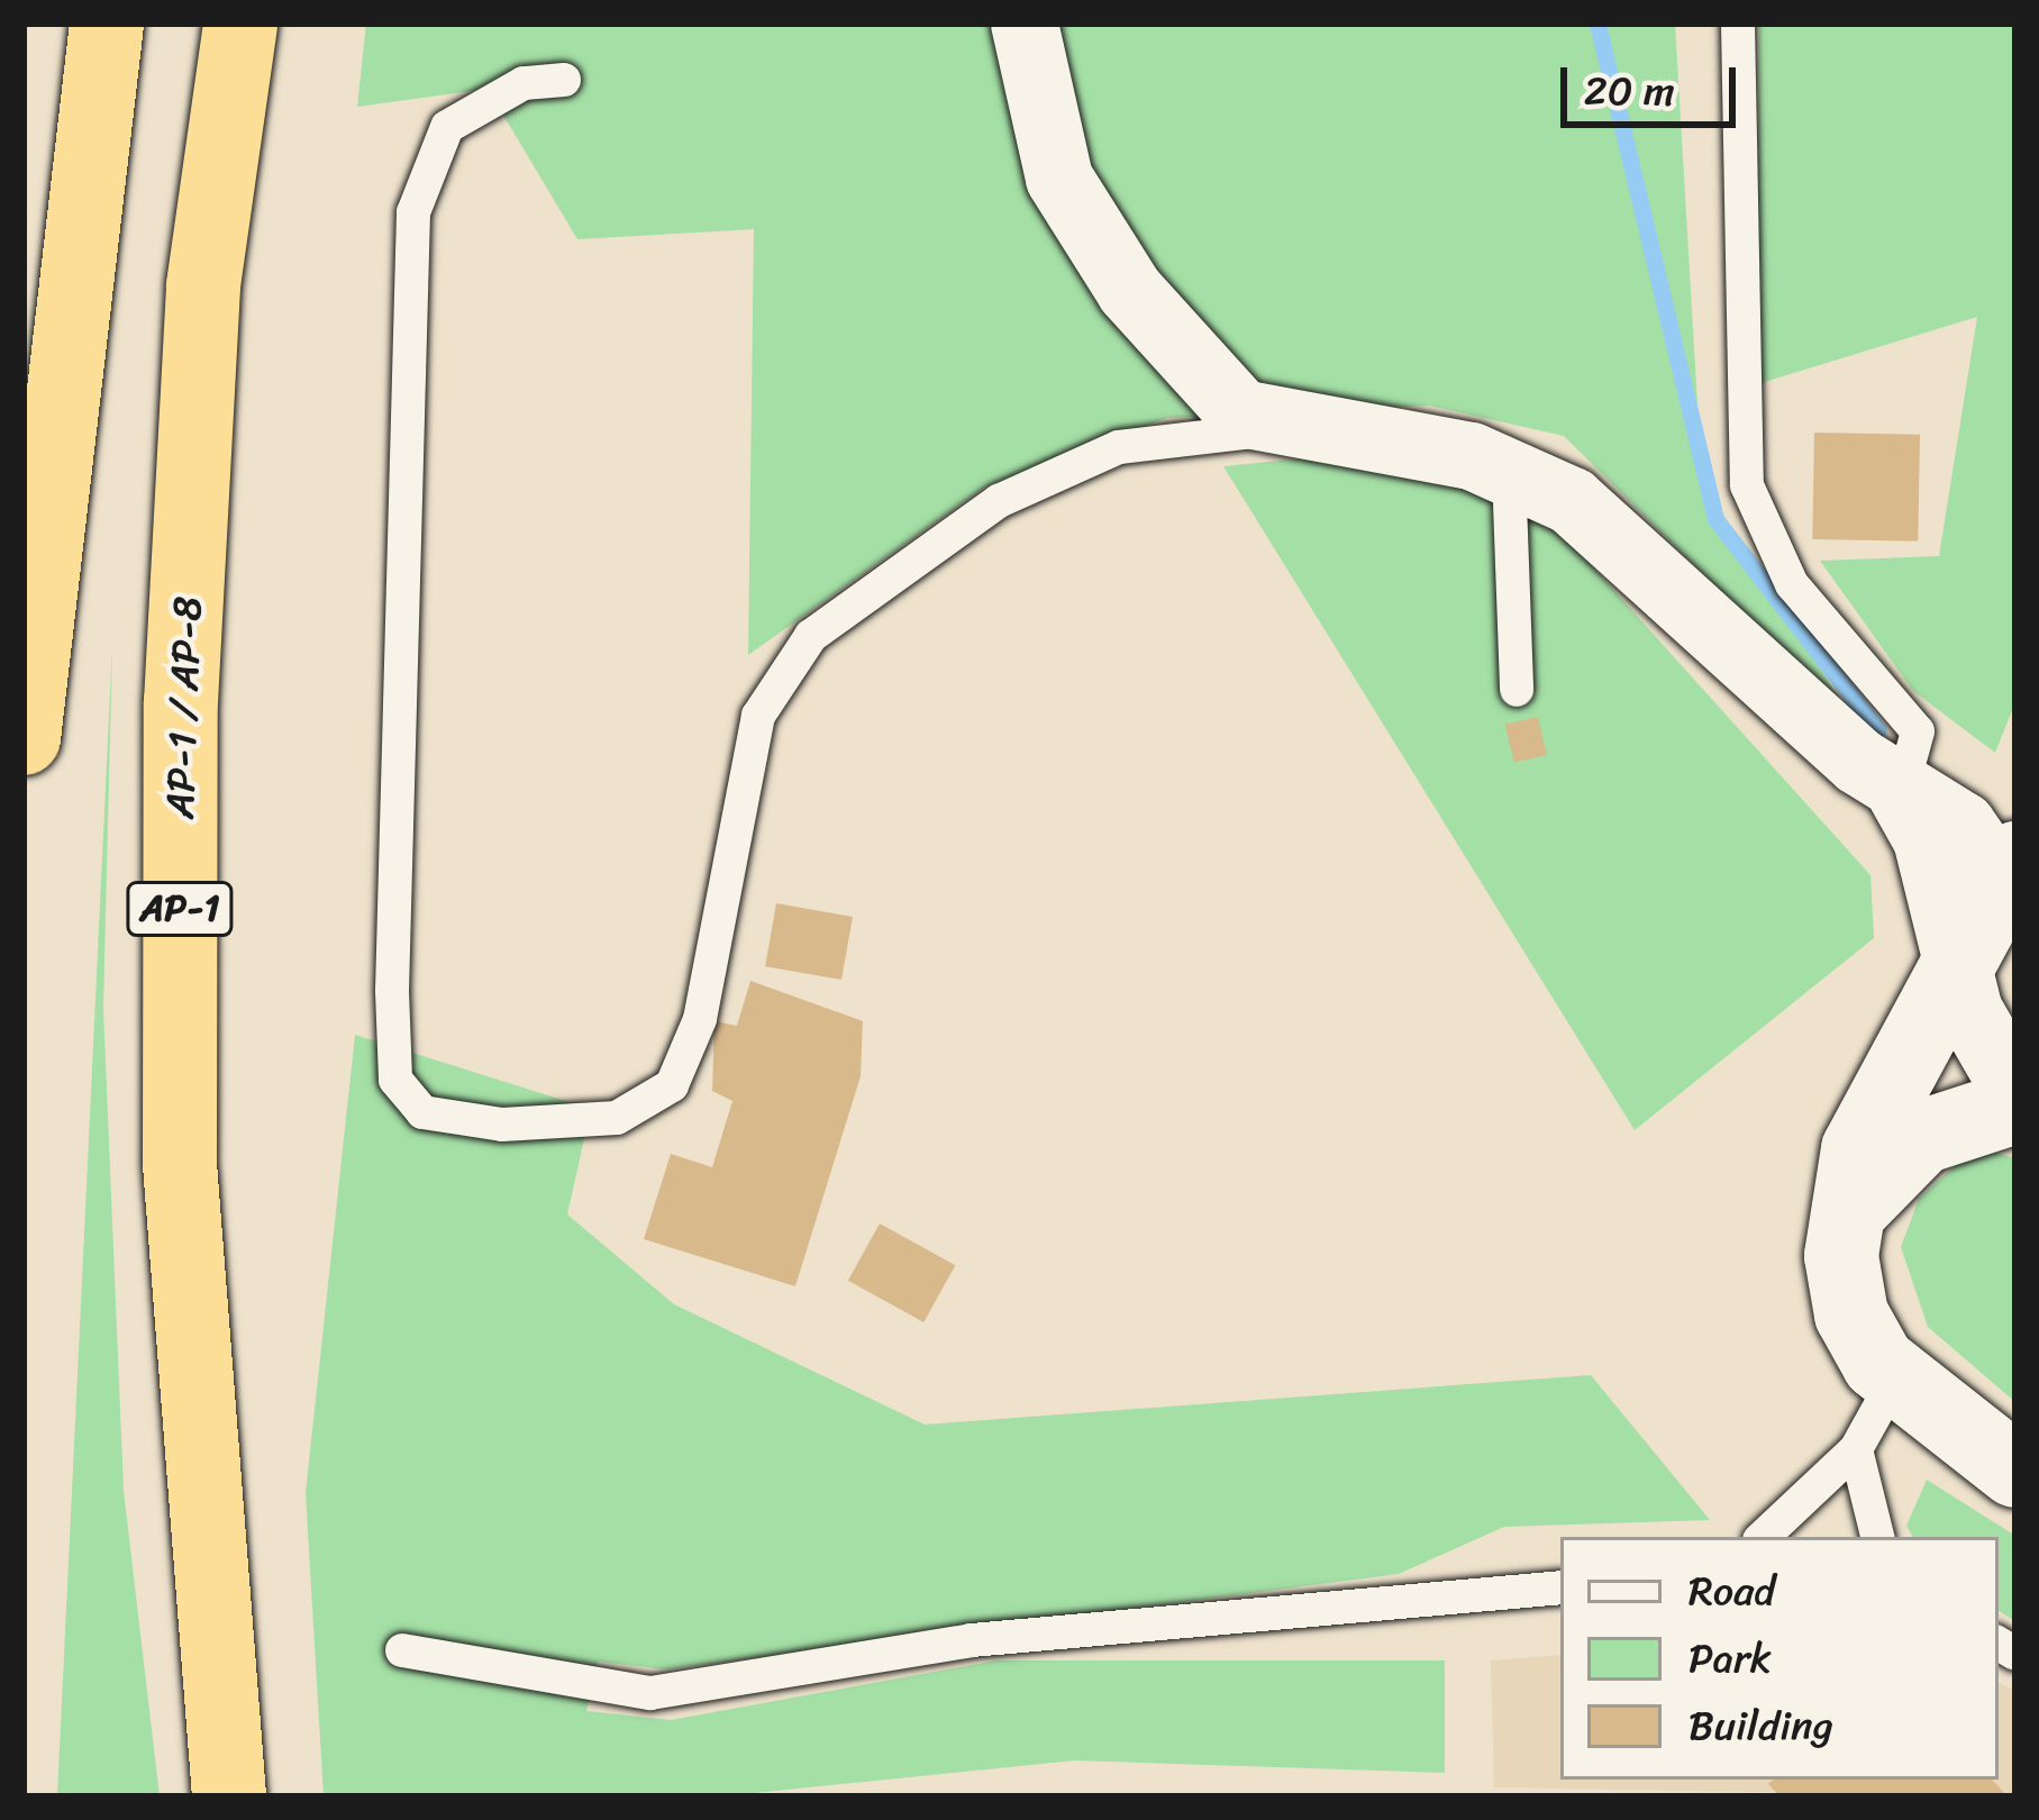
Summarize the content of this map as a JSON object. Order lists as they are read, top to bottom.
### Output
{
  "streets": {
    "highway": ["AP-1 / AP-8", "AP-1"]
  },
  "legend": ["Road", "Park", "Building"],
  "scale_bar": "20 m"
}
